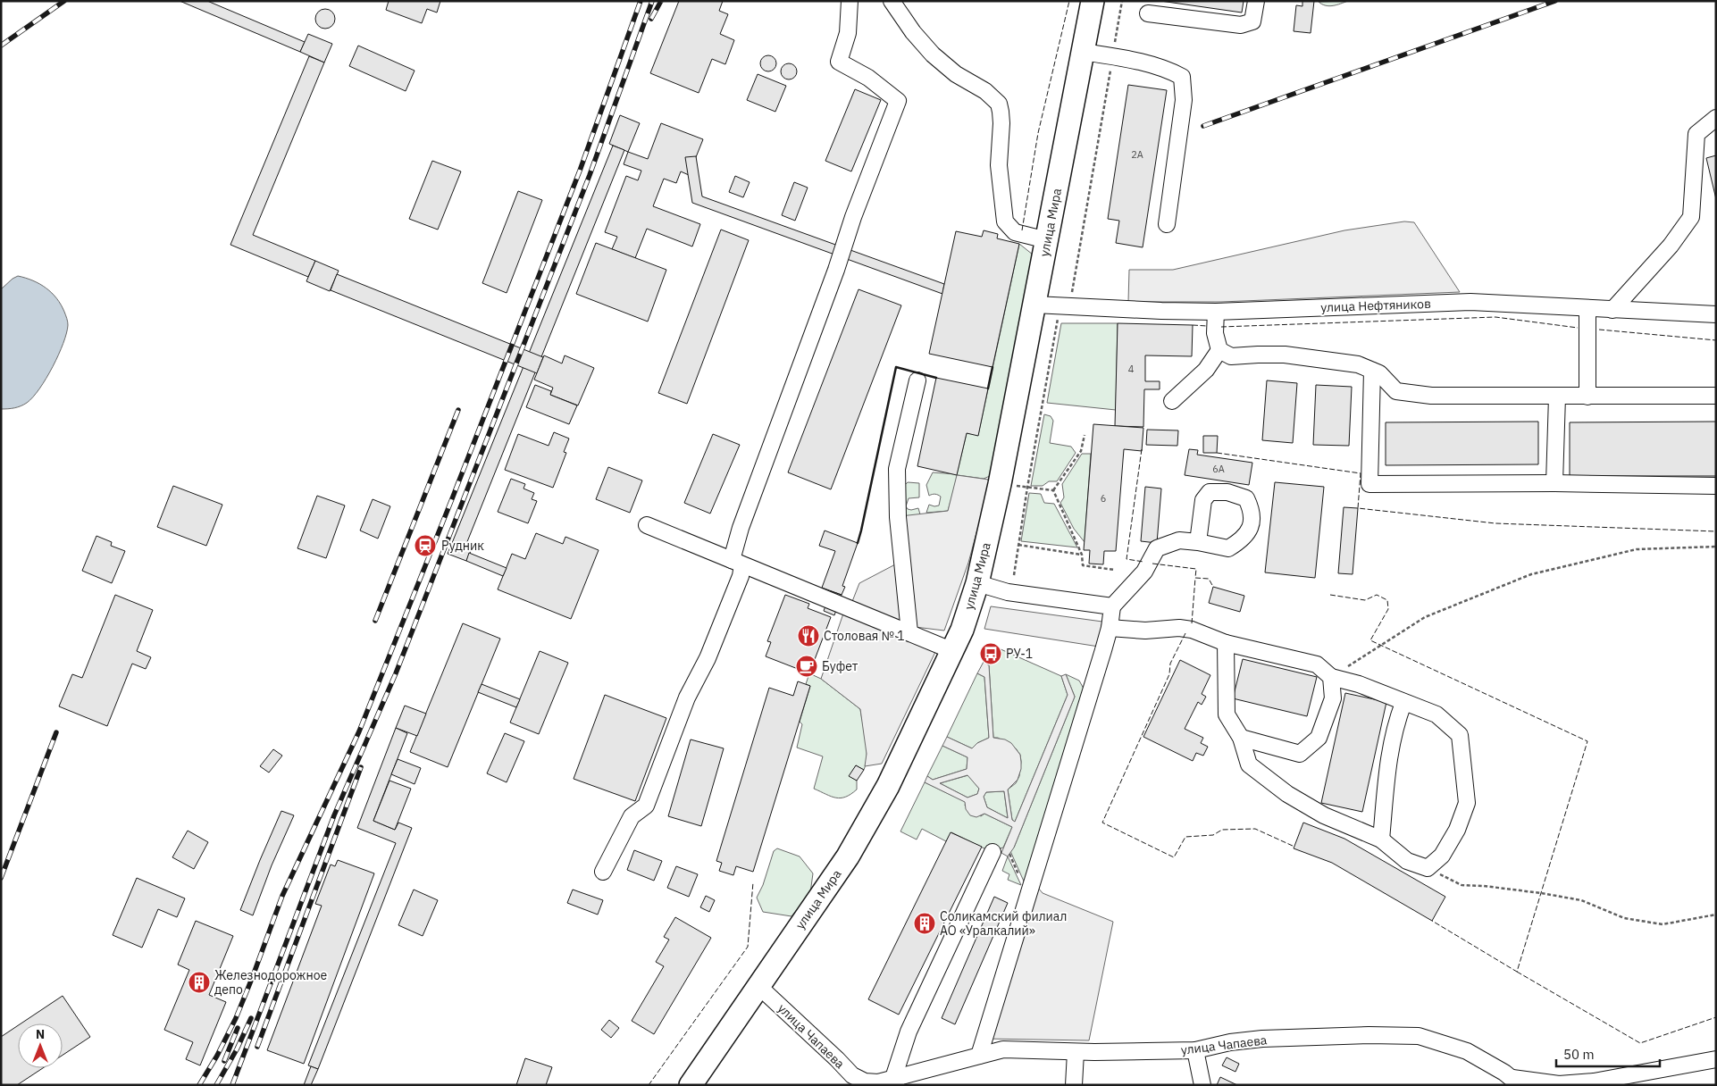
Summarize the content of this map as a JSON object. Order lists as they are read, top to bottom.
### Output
{
  "streets": {
    "highway": ["улица Мира"],
    "street": ["улица Нефтяников", "улица Чапаева"]
  },
  "crossings": [
    ["улица Мира", "улица Нефтяников"],
    ["улица Мира", "улица Чапаева"]
  ],
  "places": {
    "station": ["Рудник"],
    "restaurant": ["Столовая № 1"],
    "bus stop": ["РУ-1"],
    "cafe": ["Буфет"],
    "building": ["Соликамский филиал АО «Уралкалий»", "Железнодорожное депо"]
  },
  "house_numbers": [
    "2А",
    "4",
    "6А",
    "6"
  ],
  "scale_bar": "50 m",
  "north": "top"
}
